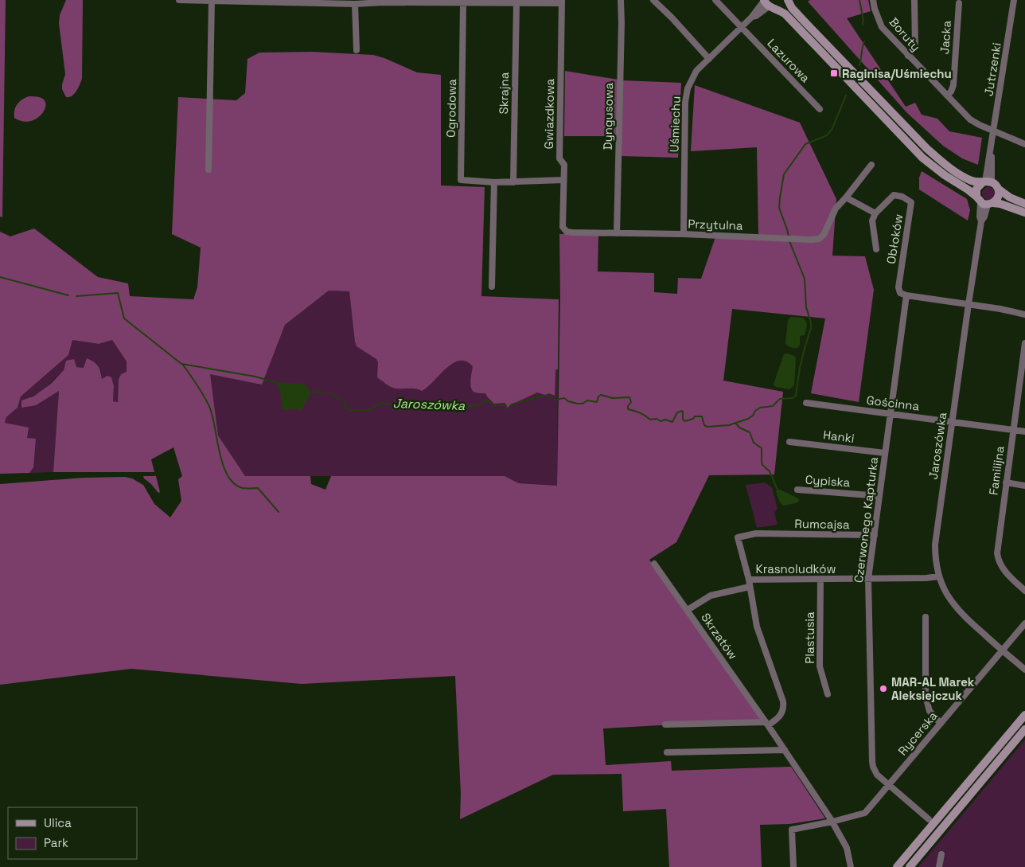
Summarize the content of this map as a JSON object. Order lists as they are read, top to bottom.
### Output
{
  "streets": {
    "street": [
      "Boruty",
      "Jacka",
      "Lazurowa",
      "Jutrzenki",
      "Skrajna",
      "Ogrodowa",
      "Gwiazdkowa",
      "Dyngusowa",
      "Uśmiechu",
      "Przytulna",
      "Obłoków",
      "Gościnna",
      "Hanki",
      "Jaroszówka",
      "Familijna",
      "Cypiska",
      "Czerwonego Kapturka",
      "Rumcajsa",
      "Krasnoludków",
      "Skrzatów",
      "Plastusia",
      "Rycerska"
    ]
  },
  "crossings": [
    ["Boruty", "Jacka"],
    ["Boruty", "Jutrzenki"],
    ["Lazurowa", "Uśmiechu"],
    ["Skrajna", "Ogrodowa"],
    ["Ogrodowa", "Gwiazdkowa"],
    ["Gwiazdkowa", "Przytulna"],
    ["Dyngusowa", "Przytulna"],
    ["Uśmiechu", "Przytulna"],
    ["Przytulna", "Obłoków"],
    ["Obłoków", "Czerwonego Kapturka"],
    ["Gościnna", "Jaroszówka"],
    ["Gościnna", "Familijna"],
    ["Gościnna", "Czerwonego Kapturka"],
    ["Hanki", "Czerwonego Kapturka"],
    ["Jaroszówka", "Krasnoludków"],
    ["Jaroszówka", "Rycerska"],
    ["Cypiska", "Czerwonego Kapturka"],
    ["Czerwonego Kapturka", "Rumcajsa"],
    ["Czerwonego Kapturka", "Krasnoludków"],
    ["Czerwonego Kapturka", "Rycerska"],
    ["Rumcajsa", "Krasnoludków"],
    ["Krasnoludków", "Skrzatów"],
    ["Krasnoludków", "Plastusia"],
    ["Skrzatów", "Rycerska"]
  ],
  "water": ["Jaroszówka"],
  "places": {
    "transit": ["Raginisa/Uśmiechu"],
    "other": ["MAR-AL Marek Aleksiejczuk"]
  },
  "legend": ["Ulica", "Park"]
}
